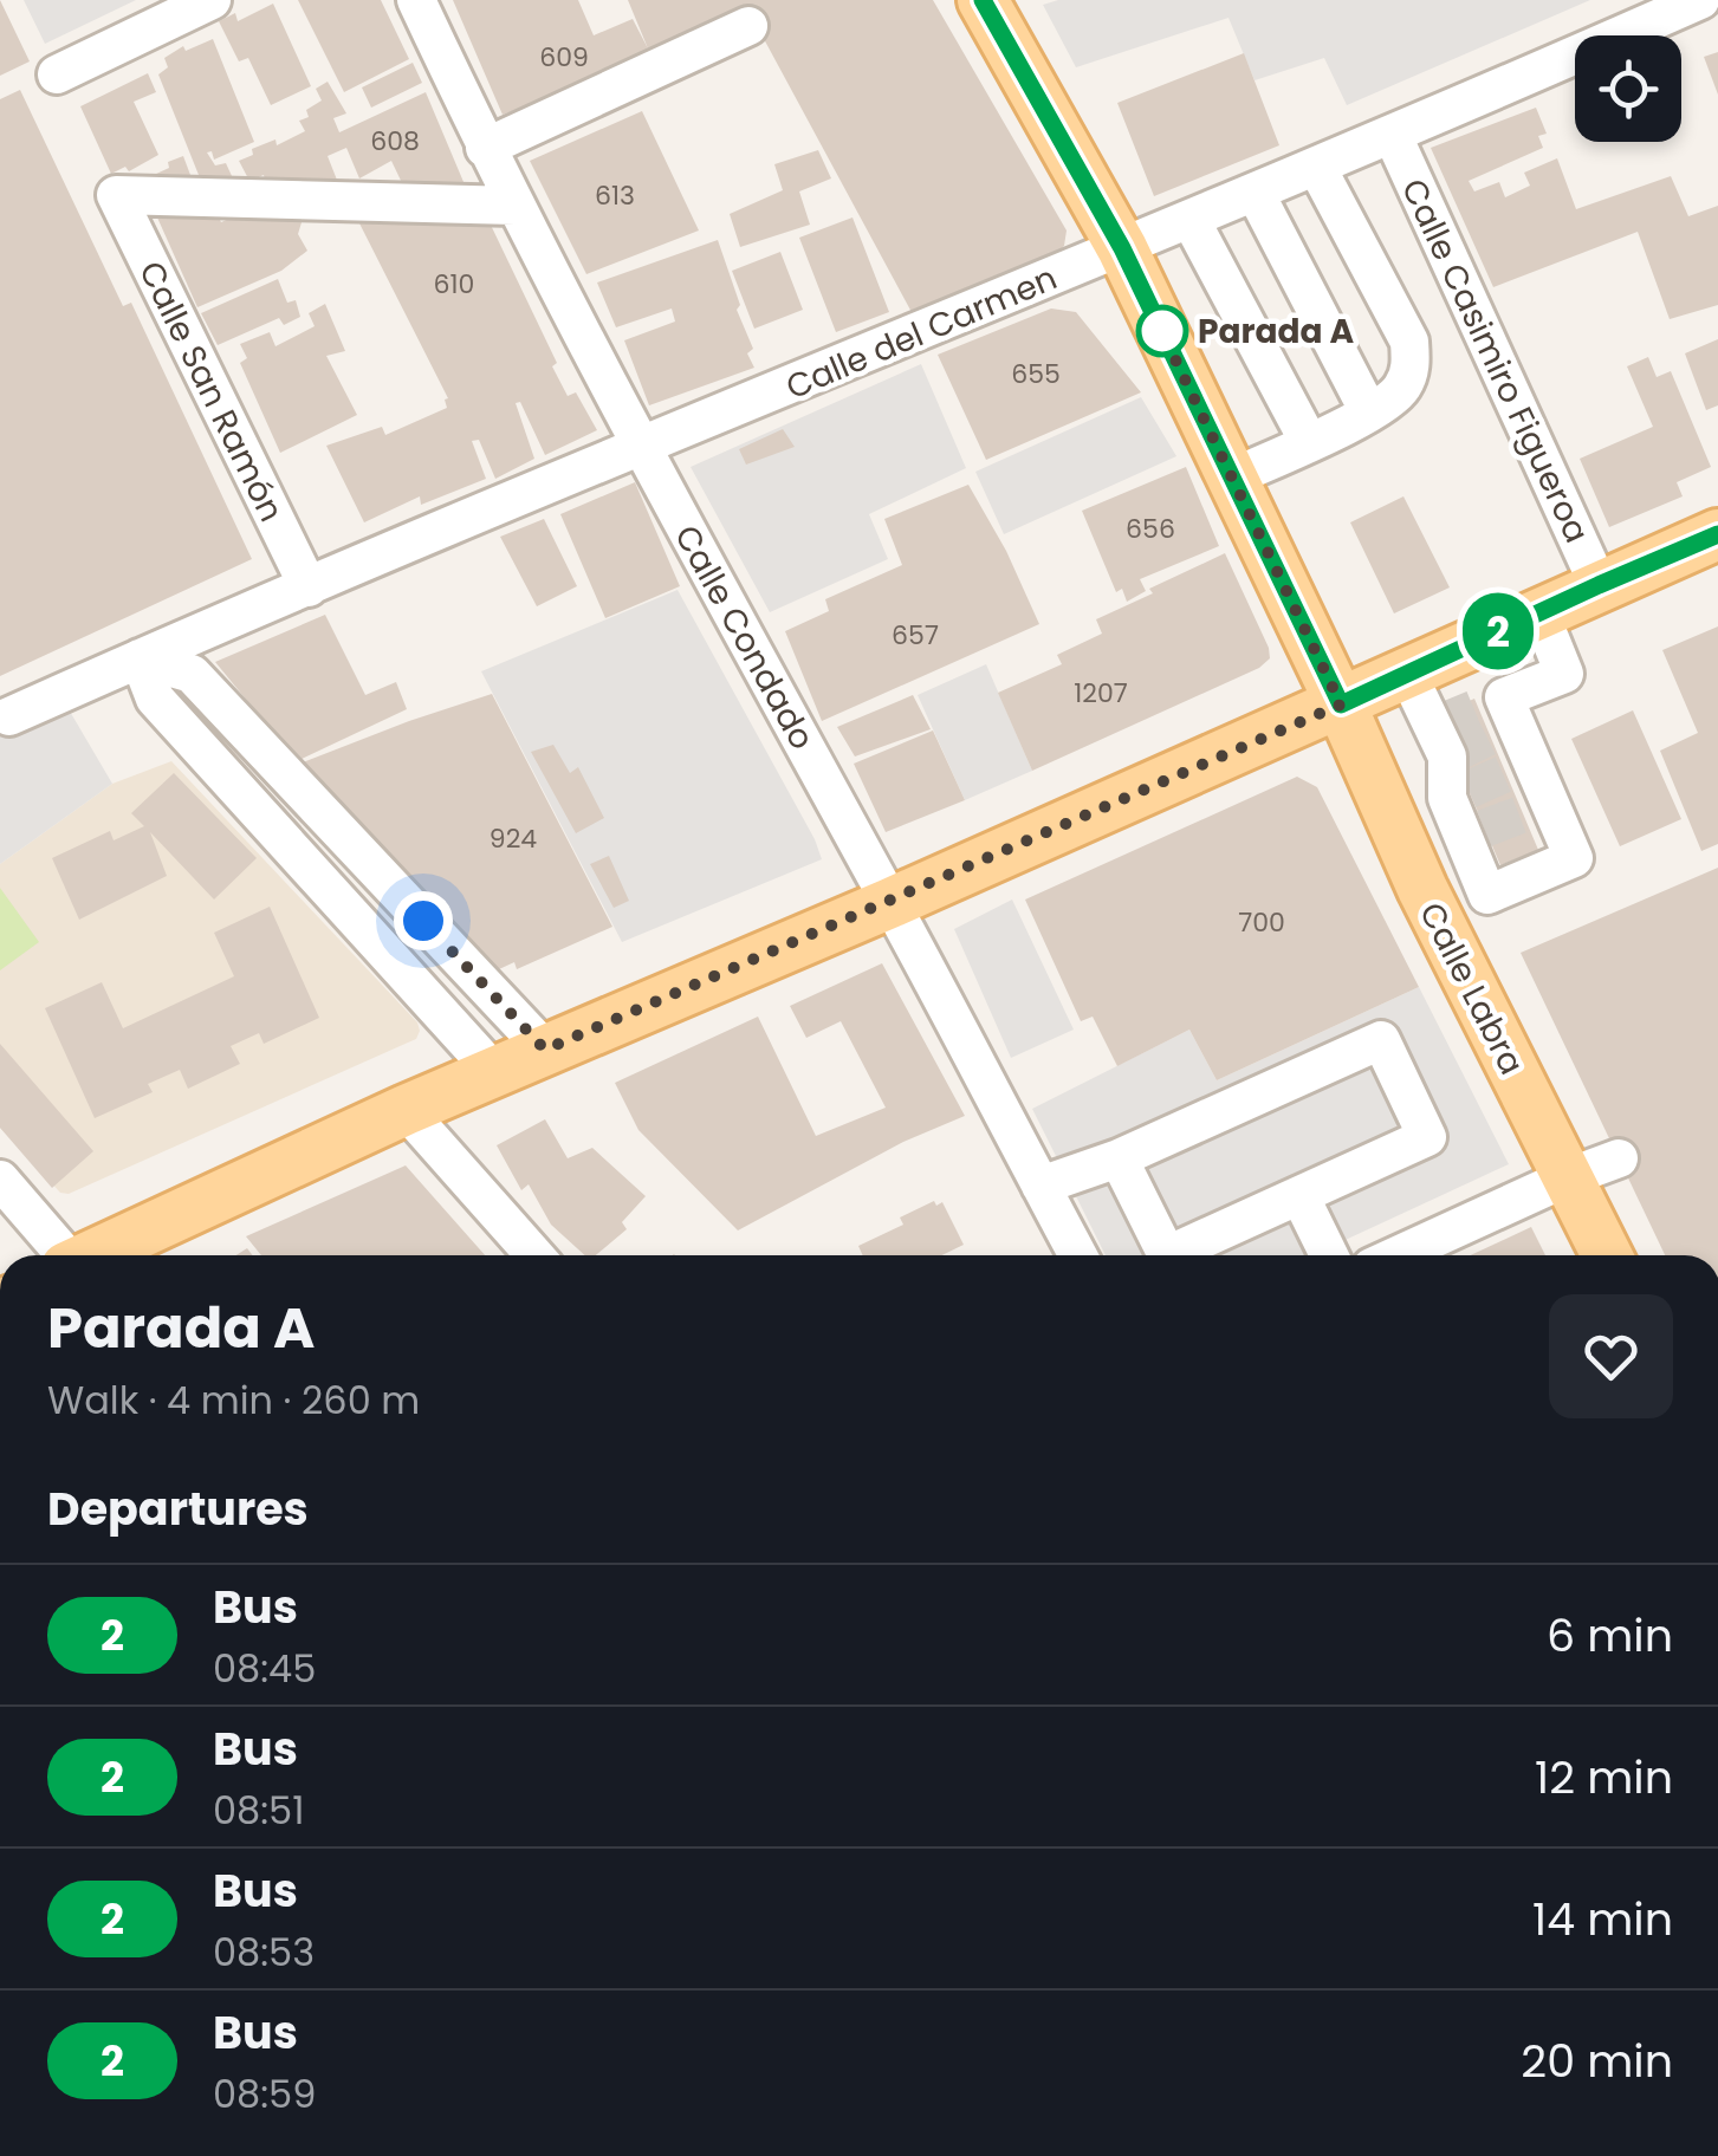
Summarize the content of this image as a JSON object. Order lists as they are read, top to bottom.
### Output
{
  "streets": {
    "main road": ["Calle Labra"],
    "street": [
      "Calle del Carmen",
      "Calle Casimiro Figueroa",
      "Calle San Ramón",
      "Calle Condado"
    ]
  },
  "crossings": [
    ["Calle del Carmen", "Calle Casimiro Figueroa"],
    ["Calle del Carmen", "Calle San Ramón"],
    ["Calle del Carmen", "Calle Condado"],
    ["Calle del Carmen", "Calle Labra"],
    ["Calle San Ramón", "Calle Condado"]
  ],
  "places": ["Parada A"],
  "lines": ["bus line 2"],
  "house_numbers": [
    "609",
    "608",
    "613",
    "610",
    "655",
    "656",
    "657",
    "1207",
    "924",
    "700"
  ],
  "page": {
    "on_map": "2",
    "heading": [
      ["Parada A", "Walk · 4 min · 260 m"],
      "Departures"
    ],
    "list": [
      {
        "mark": "2",
        "name": "Bus",
        "note": "08:45",
        "value": "6 min"
      },
      {
        "mark": "2",
        "name": "Bus",
        "note": "08:51",
        "value": "12 min"
      },
      {
        "mark": "2",
        "name": "Bus",
        "note": "08:53",
        "value": "14 min"
      },
      {
        "mark": "2",
        "name": "Bus",
        "note": "08:59",
        "value": "20 min"
      }
    ]
  }
}
